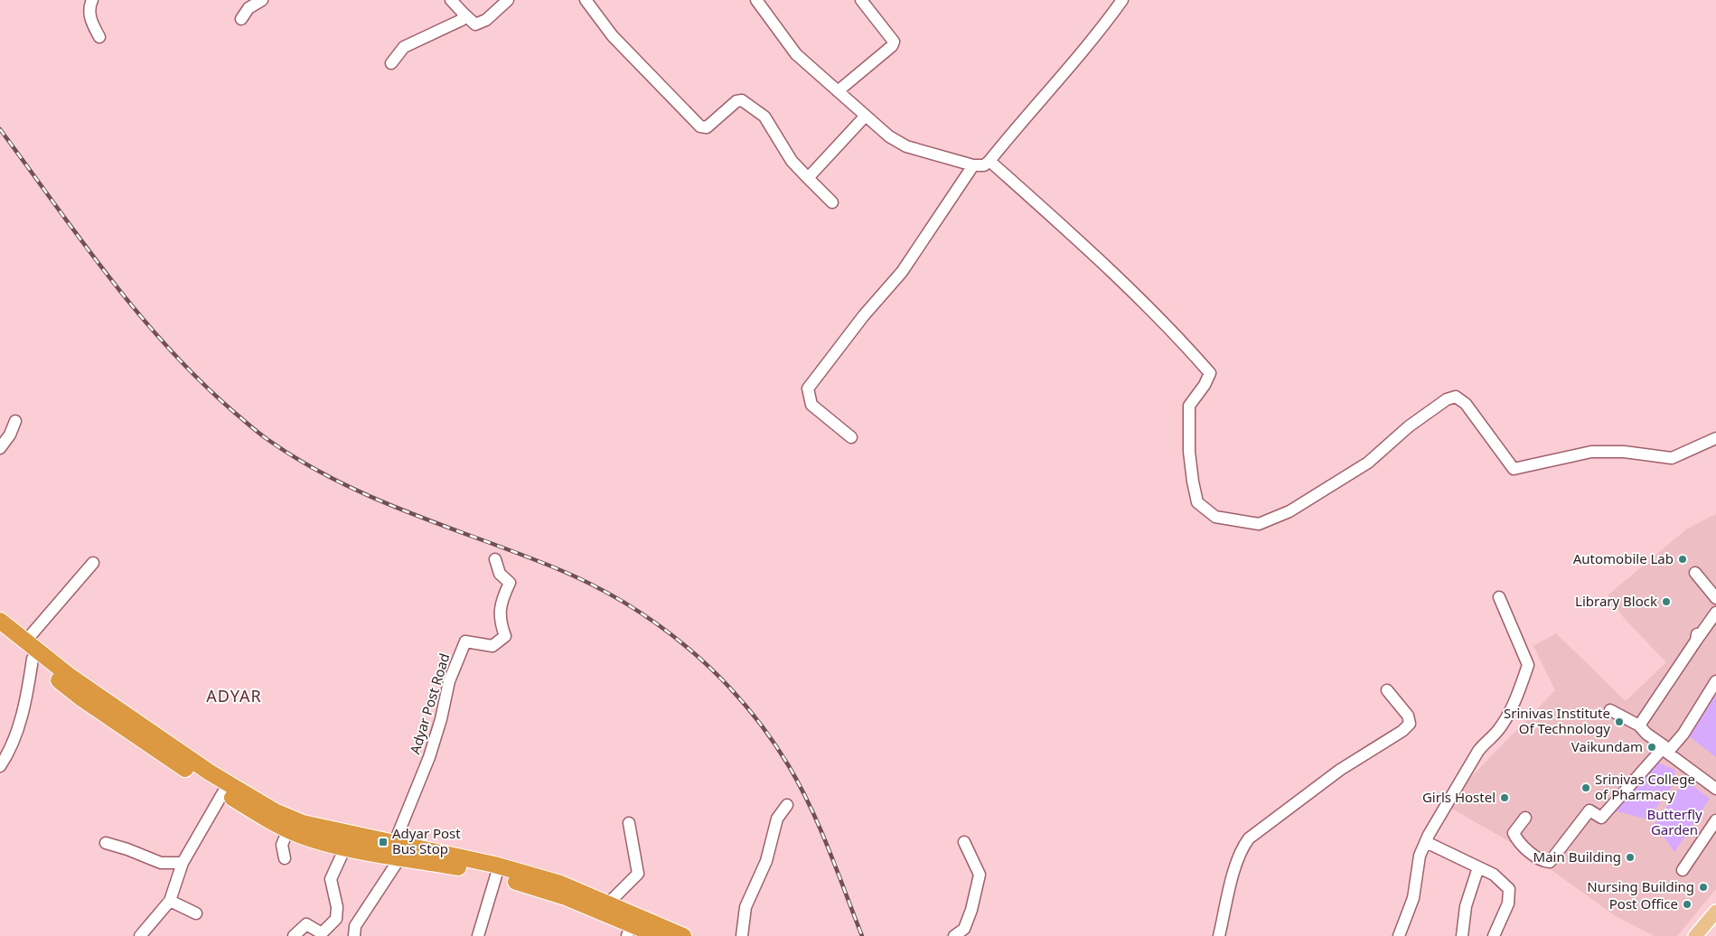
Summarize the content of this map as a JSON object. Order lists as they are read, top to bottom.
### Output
{
  "streets": {
    "street": ["Adyar Post Road"]
  },
  "districts": ["ADYAR"],
  "parks": ["Butterfly Garden"],
  "places": {
    "other": [
      "Automobile Lab",
      "Library Block",
      "Srinivas Institute Of Technology",
      "Vaikundam",
      "Srinivas College of Pharmacy",
      "Girls Hostel",
      "Main Building",
      "Nursing Building",
      "Post Office"
    ],
    "transit": ["Adyar Post Bus Stop"]
  }
}
